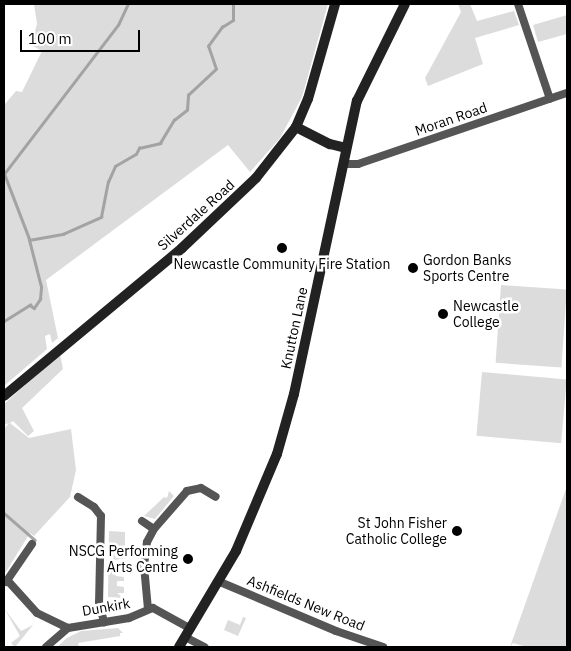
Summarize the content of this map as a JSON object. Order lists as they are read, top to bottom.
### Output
{
  "streets": {
    "main road": ["Silverdale Road", "Knutton Lane"],
    "street": ["Moran Road", "Ashfields New Road", "Dunkirk"]
  },
  "crossings": [
    ["Moran Road", "Knutton Lane"],
    ["Knutton Lane", "Ashfields New Road"],
    ["Knutton Lane", "Dunkirk"]
  ],
  "places": [
    "Newcastle Community Fire Station",
    "Gordon Banks Sports Centre",
    "Newcastle College",
    "St John Fisher Catholic College",
    "NSCG Performing Arts Centre"
  ],
  "scale_bar": "100 m"
}
